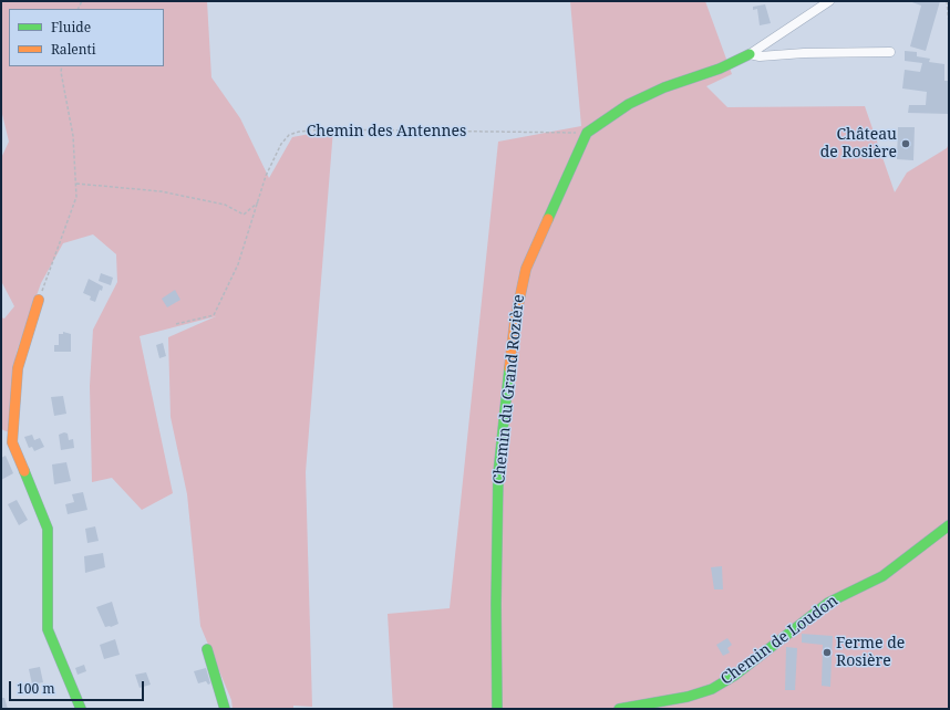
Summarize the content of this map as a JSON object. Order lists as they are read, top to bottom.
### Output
{
  "streets": {
    "street": ["Chemin du Grand Rozière", "Chemin de Loudon"],
    "path": ["Chemin des Antennes"]
  },
  "crossings": [
    ["Chemin des Antennes", "Chemin du Grand Rozière"]
  ],
  "places": ["Château de Rosière", "Ferme de Rosière"],
  "legend": ["Fluide", "Ralenti"],
  "scale_bar": "100 m"
}
